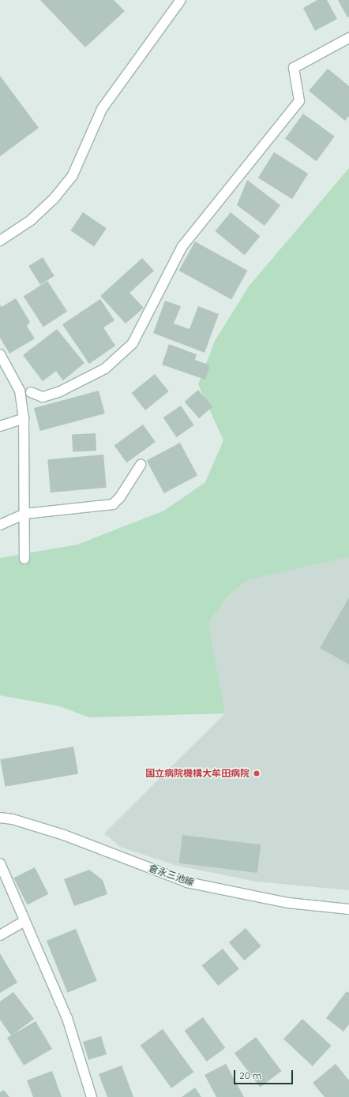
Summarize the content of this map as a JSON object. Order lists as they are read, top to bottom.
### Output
{
  "streets": {
    "street": ["倉永三池線"]
  },
  "places": ["国立病院機構大牟田病院"],
  "scale_bar": "20 m"
}
